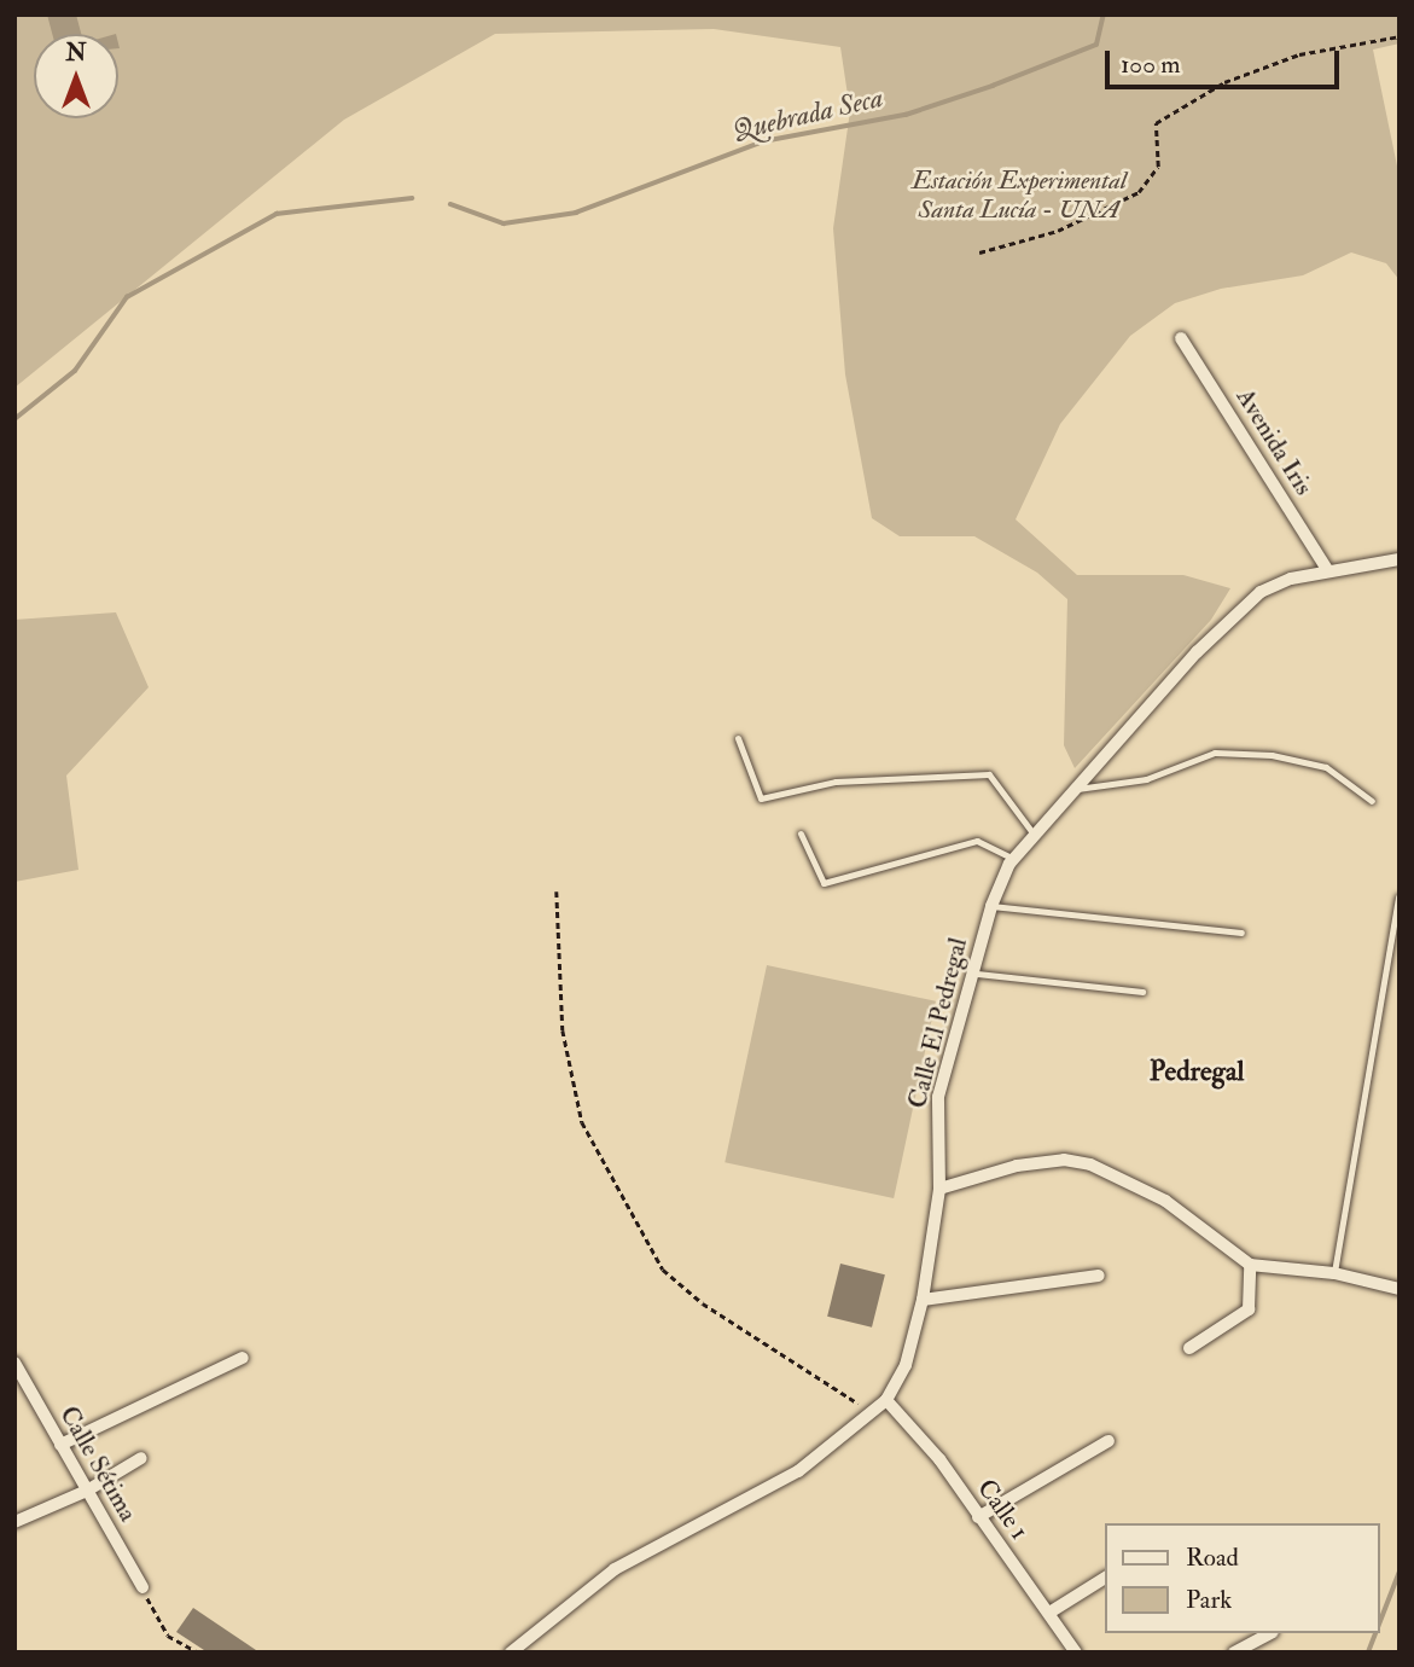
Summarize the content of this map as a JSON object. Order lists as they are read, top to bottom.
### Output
{
  "streets": {
    "street": [
      "Avenida Iris",
      "Calle El Pedregal",
      "Calle Sétima",
      "Calle 1"
    ]
  },
  "crossings": [
    ["Avenida Iris", "Calle El Pedregal"],
    ["Calle El Pedregal", "Calle 1"]
  ],
  "districts": ["Pedregal"],
  "water": ["Quebrada Seca"],
  "parks": ["Estación Experimental Santa Lucía - UNA"],
  "legend": ["Road", "Park"],
  "scale_bar": "100 m",
  "north": "top"
}
